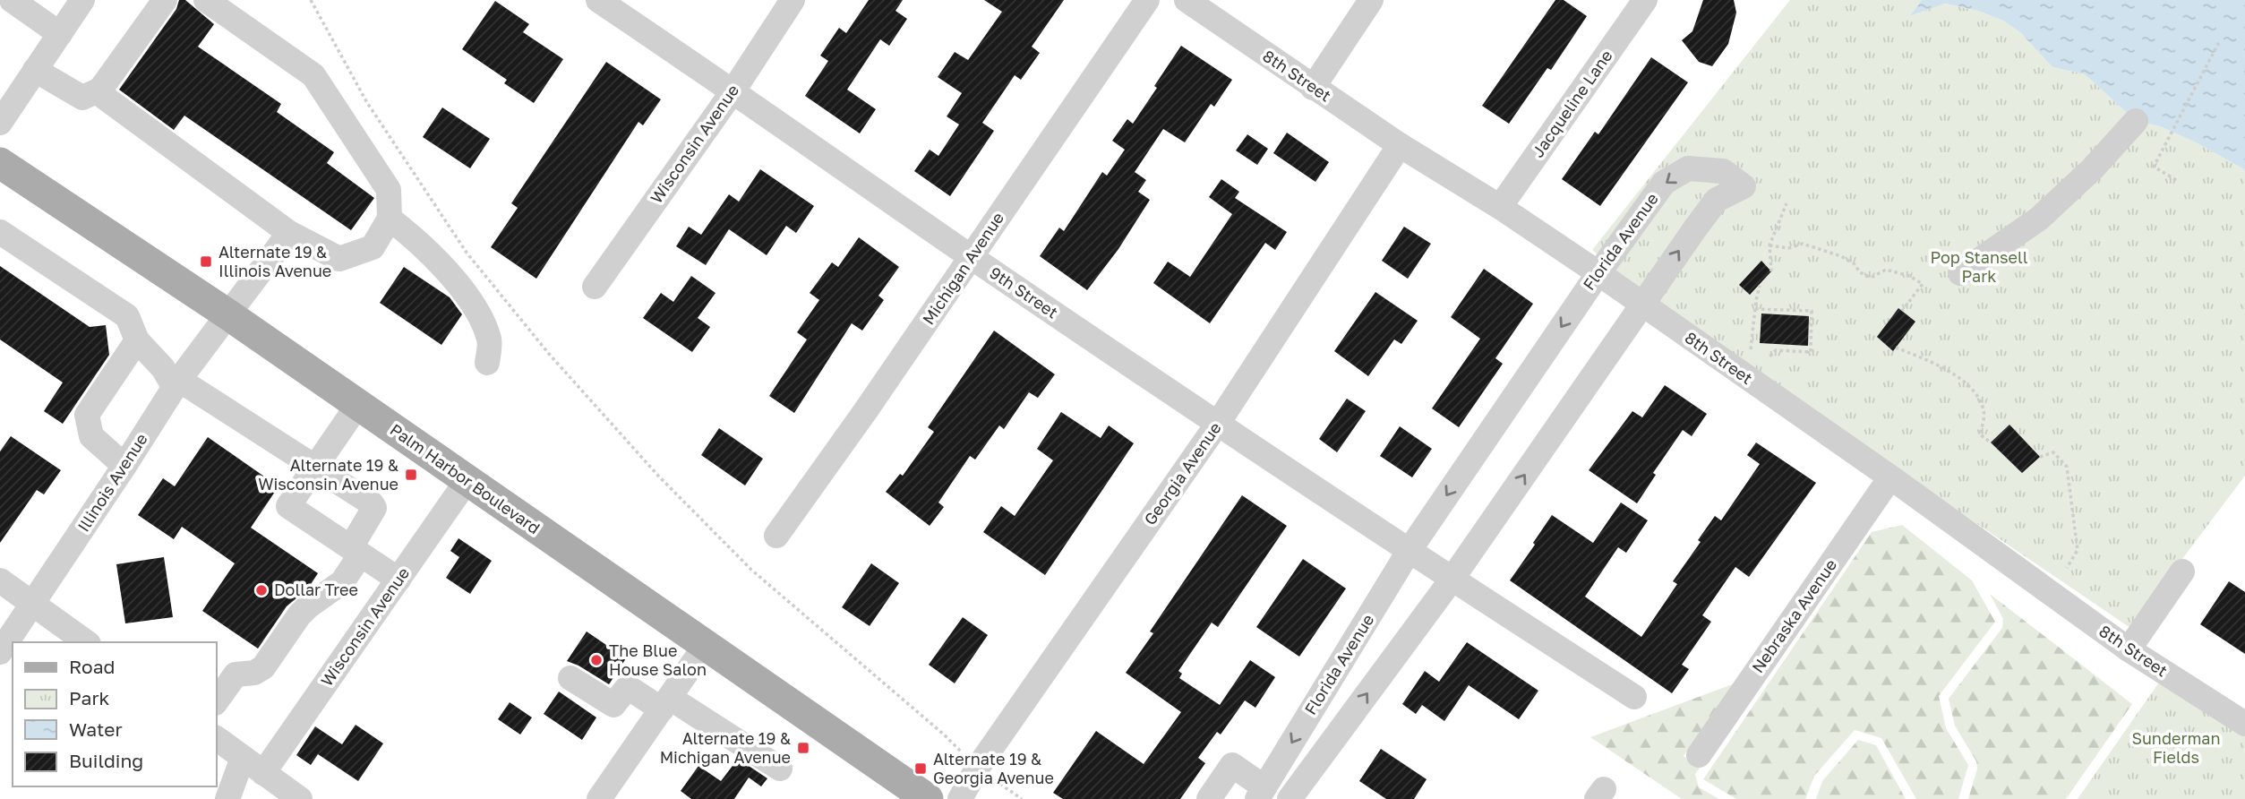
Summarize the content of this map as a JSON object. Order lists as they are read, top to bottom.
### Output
{
  "streets": {
    "main road": ["Palm Harbor Boulevard"],
    "street": [
      "8th Street",
      "Jacqueline Lane",
      "Wisconsin Avenue",
      "Florida Avenue",
      "Michigan Avenue",
      "9th Street",
      "Georgia Avenue",
      "Illinois Avenue",
      "Nebraska Avenue"
    ]
  },
  "crossings": [
    ["8th Street", "Jacqueline Lane"],
    ["8th Street", "Florida Avenue"],
    ["8th Street", "Georgia Avenue"],
    ["8th Street", "Nebraska Avenue"],
    ["Wisconsin Avenue", "9th Street"],
    ["Wisconsin Avenue", "Palm Harbor Boulevard"],
    ["Florida Avenue", "9th Street"],
    ["Michigan Avenue", "9th Street"],
    ["9th Street", "Georgia Avenue"],
    ["Palm Harbor Boulevard", "Illinois Avenue"]
  ],
  "parks": ["Pop Stansell Park", "Sunderman Fields"],
  "places": {
    "transit": [
      "Alternate 19 & Illinois Avenue",
      "Alternate 19 & Wisconsin Avenue",
      "Alternate 19 & Michigan Avenue",
      "Alternate 19 & Georgia Avenue"
    ],
    "other": ["Dollar Tree", "The Blue House Salon"]
  },
  "legend": [
    "Road",
    "Park",
    "Water",
    "Building"
  ]
}
